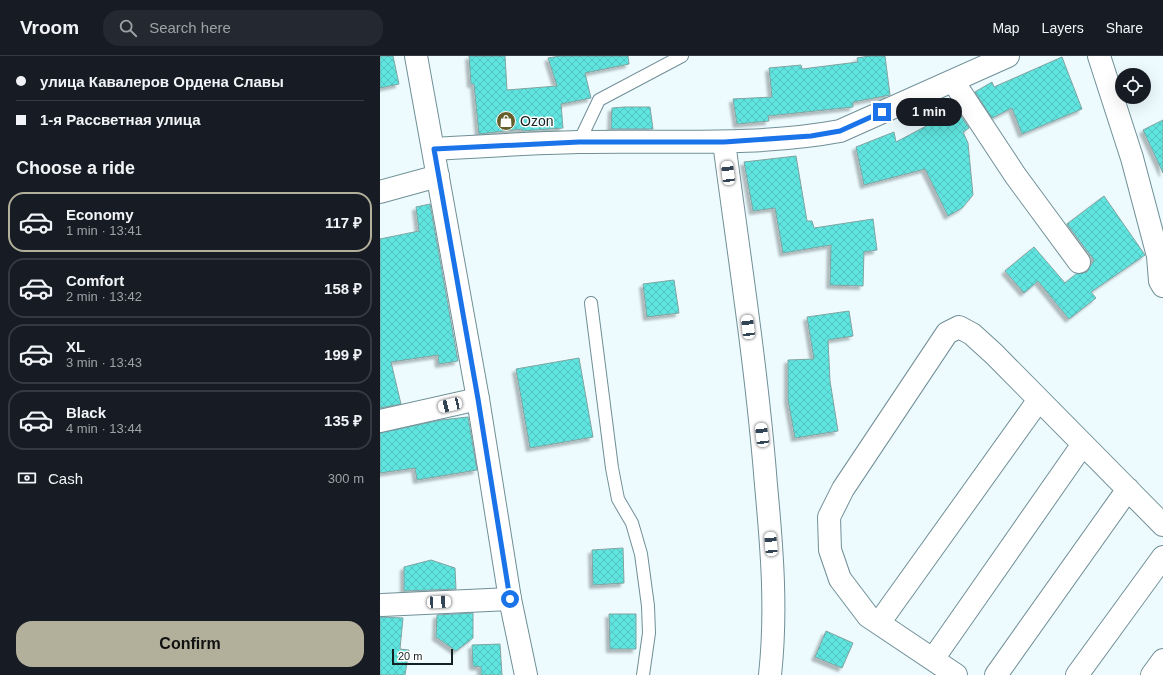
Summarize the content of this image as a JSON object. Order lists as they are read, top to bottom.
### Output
{
  "places": {
    "shop": ["Ozon"]
  },
  "scale_bar": "20 m",
  "page": {
    "header": "Vroom",
    "search": "Search here",
    "nav": ["Map", "Layers", "Share"],
    "banner": ["улица Кавалеров Ордена Славы", "1-я Рассветная улица"],
    "bubble": "1 min",
    "heading": "Choose a ride",
    "list": [
      {
        "name": "Economy",
        "note": "1 min · 13:41",
        "value": "117 ₽"
      },
      {
        "name": "Comfort",
        "note": "2 min · 13:42",
        "value": "158 ₽"
      },
      {
        "name": "XL",
        "note": "3 min · 13:43",
        "value": "199 ₽"
      },
      {
        "name": "Black",
        "note": "4 min · 13:44",
        "value": "135 ₽"
      }
    ],
    "pay": ["Cash", "300 m"],
    "buttons": "Confirm",
    "scale": "20 m"
  }
}
